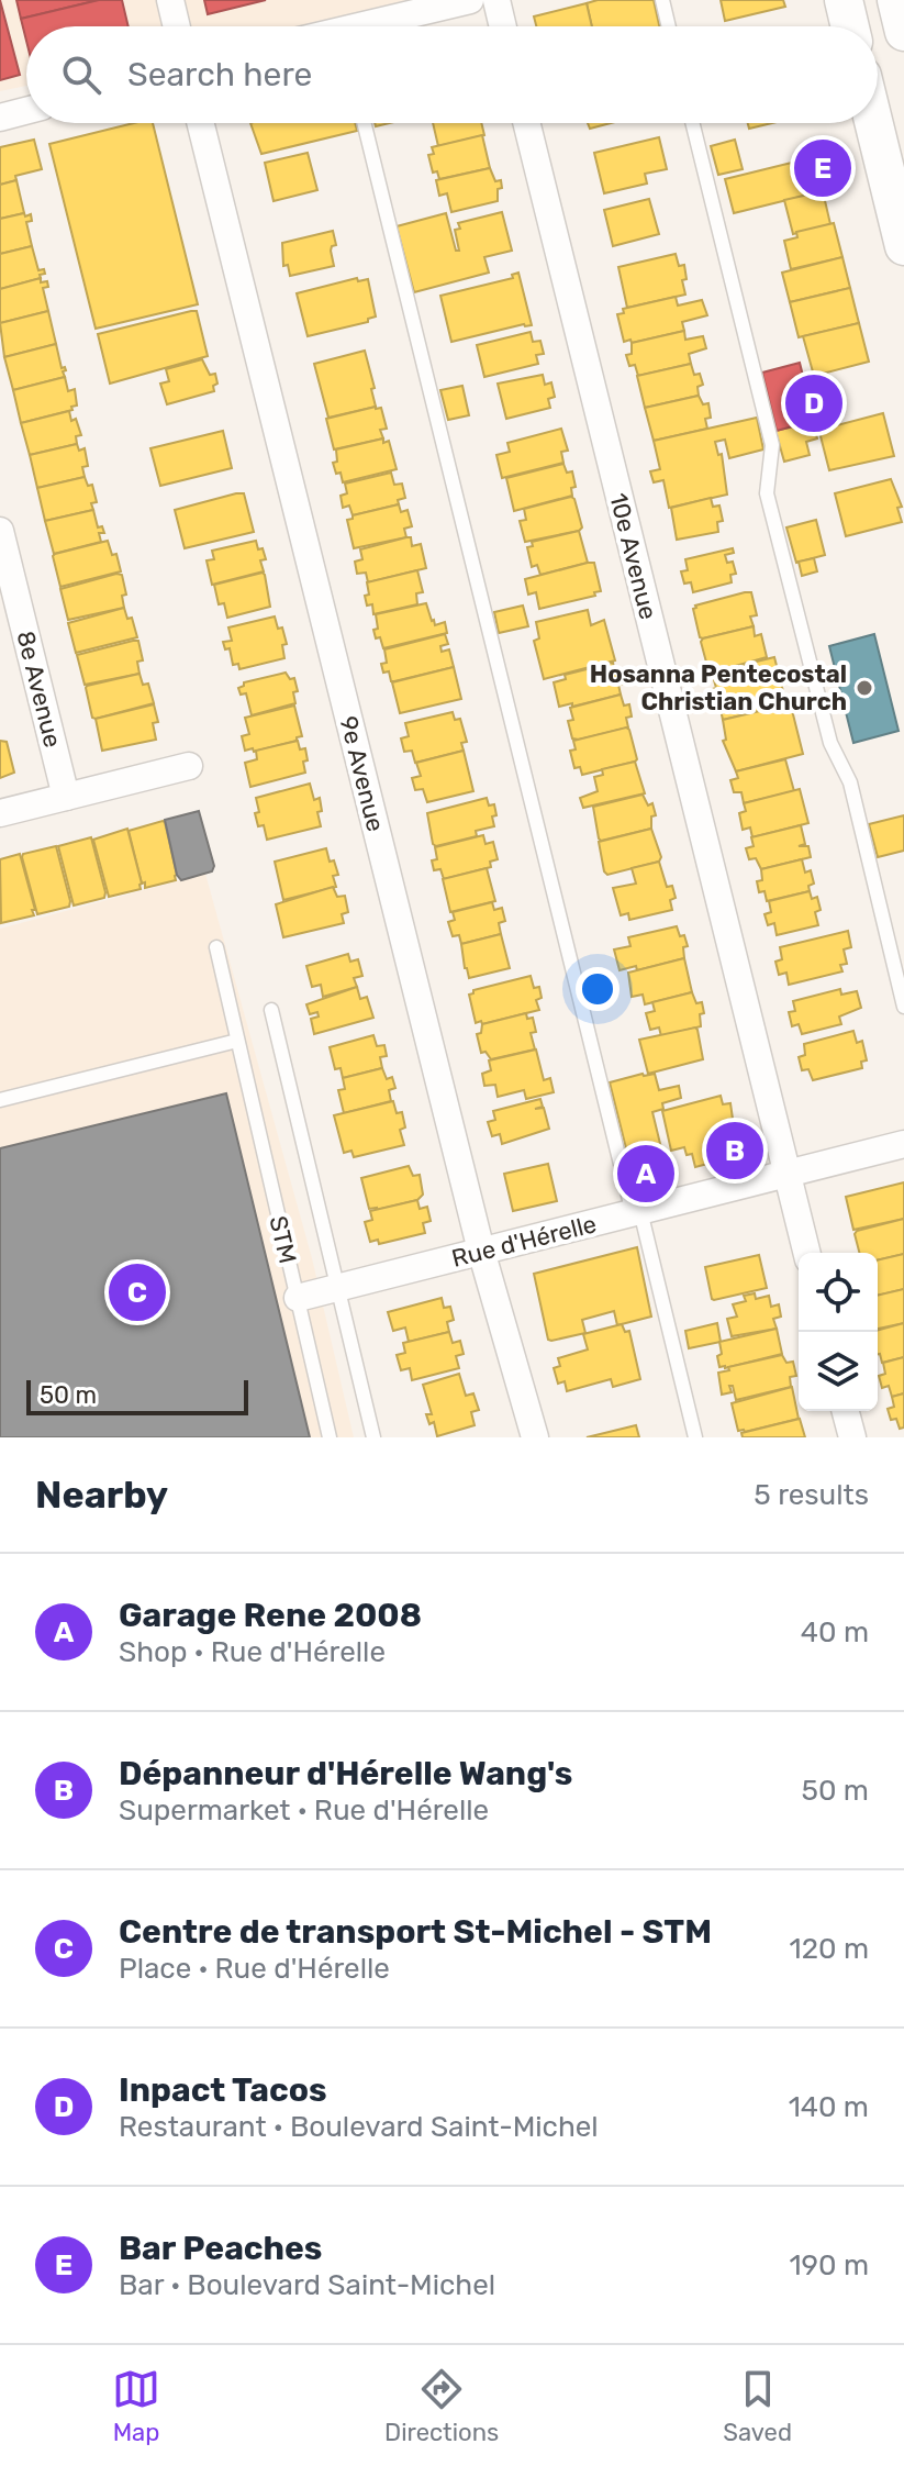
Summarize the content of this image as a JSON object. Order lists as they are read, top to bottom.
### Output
{
  "streets": {
    "street": [
      "10e Avenue",
      "8e Avenue",
      "9e Avenue",
      "Rue d'Hérelle"
    ],
    "lane": ["STM"]
  },
  "crossings": [
    ["10e Avenue", "Rue d'Hérelle"],
    ["9e Avenue", "Rue d'Hérelle"],
    ["STM", "Rue d'Hérelle"]
  ],
  "places": ["Hosanna Pentecostal Christian Church"],
  "scale_bar": "50 m",
  "page": {
    "search": "Search here",
    "pins": [
      "E",
      "D",
      "B",
      "A",
      "C"
    ],
    "scale": "50 m",
    "heading": ["Nearby", "5 results"],
    "list": [
      {
        "mark": "A",
        "name": "Garage Rene 2008",
        "note": "Shop · Rue d'Hérelle",
        "value": "40 m"
      },
      {
        "mark": "B",
        "name": "Dépanneur d'Hérelle Wang's",
        "note": "Supermarket · Rue d'Hérelle",
        "value": "50 m"
      },
      {
        "mark": "C",
        "name": "Centre de transport St-Michel - STM",
        "note": "Place · Rue d'Hérelle",
        "value": "120 m"
      },
      {
        "mark": "D",
        "name": "Inpact Tacos",
        "note": "Restaurant · Boulevard Saint-Michel",
        "value": "140 m"
      },
      {
        "mark": "E",
        "name": "Bar Peaches",
        "note": "Bar · Boulevard Saint-Michel",
        "value": "190 m"
      }
    ],
    "nav": ["Map", "Directions", "Saved"]
  }
}
